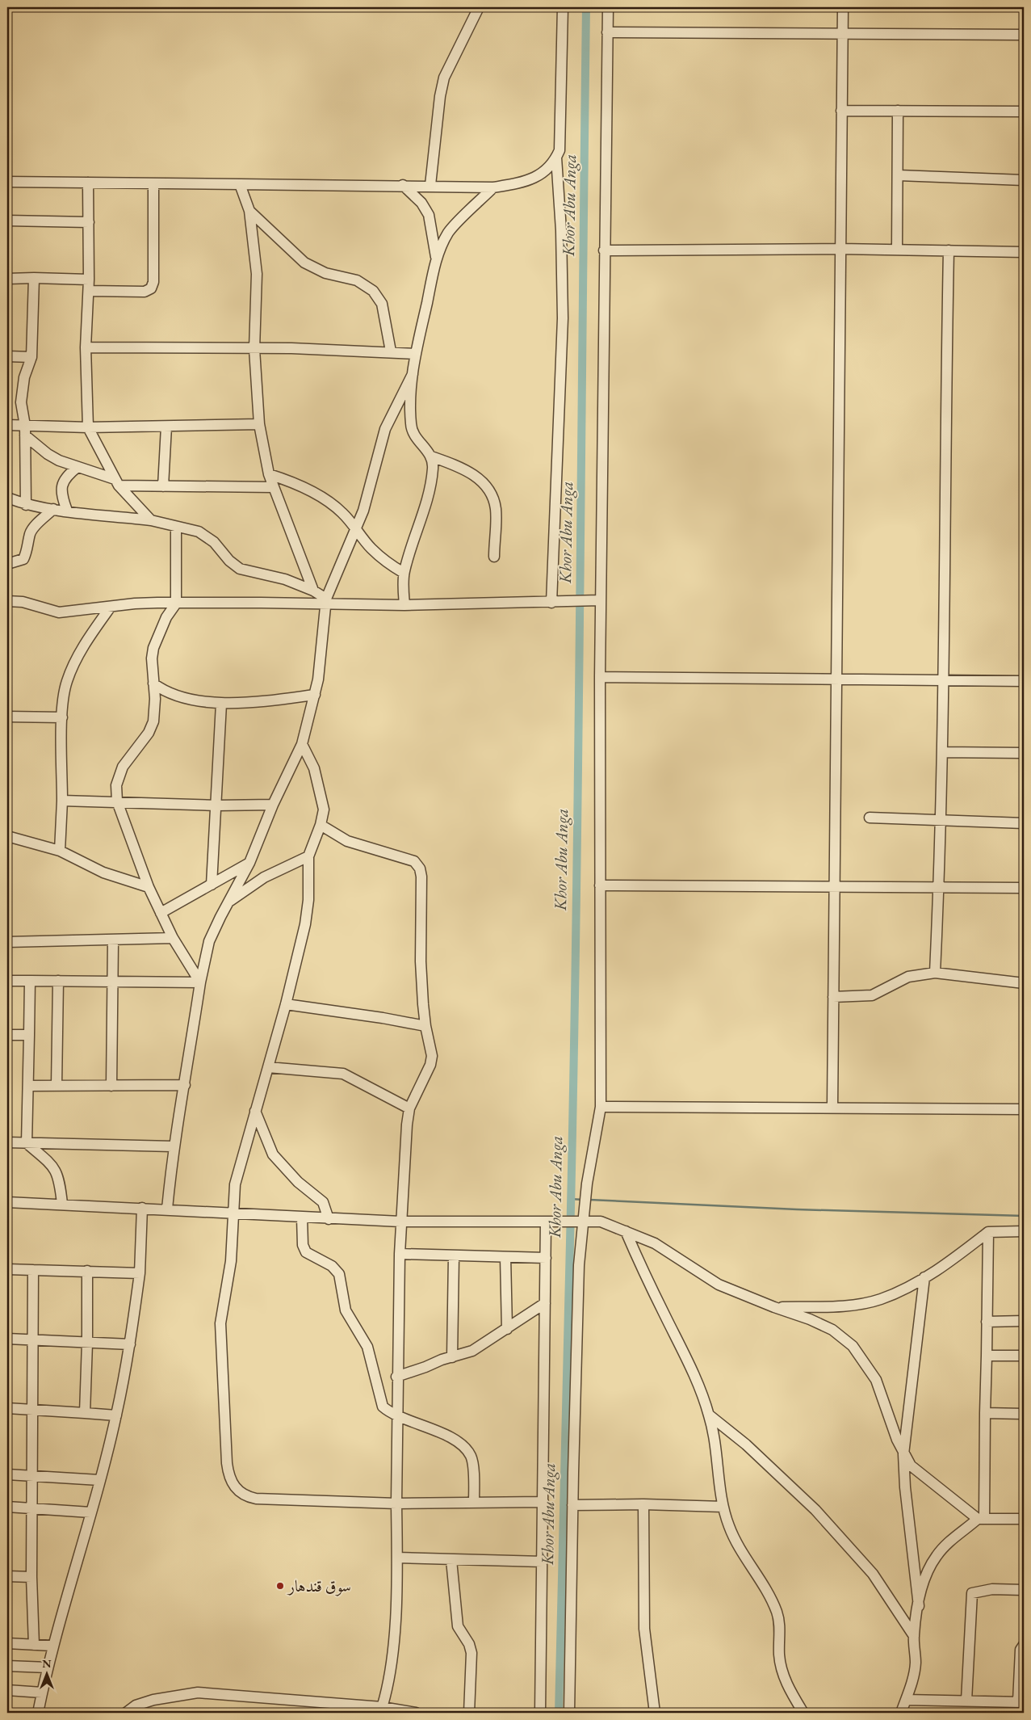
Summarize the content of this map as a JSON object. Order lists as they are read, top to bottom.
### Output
{
  "water": ["Khor Abu Anga"],
  "places": ["سوق قندهار"],
  "north": "top"
}
